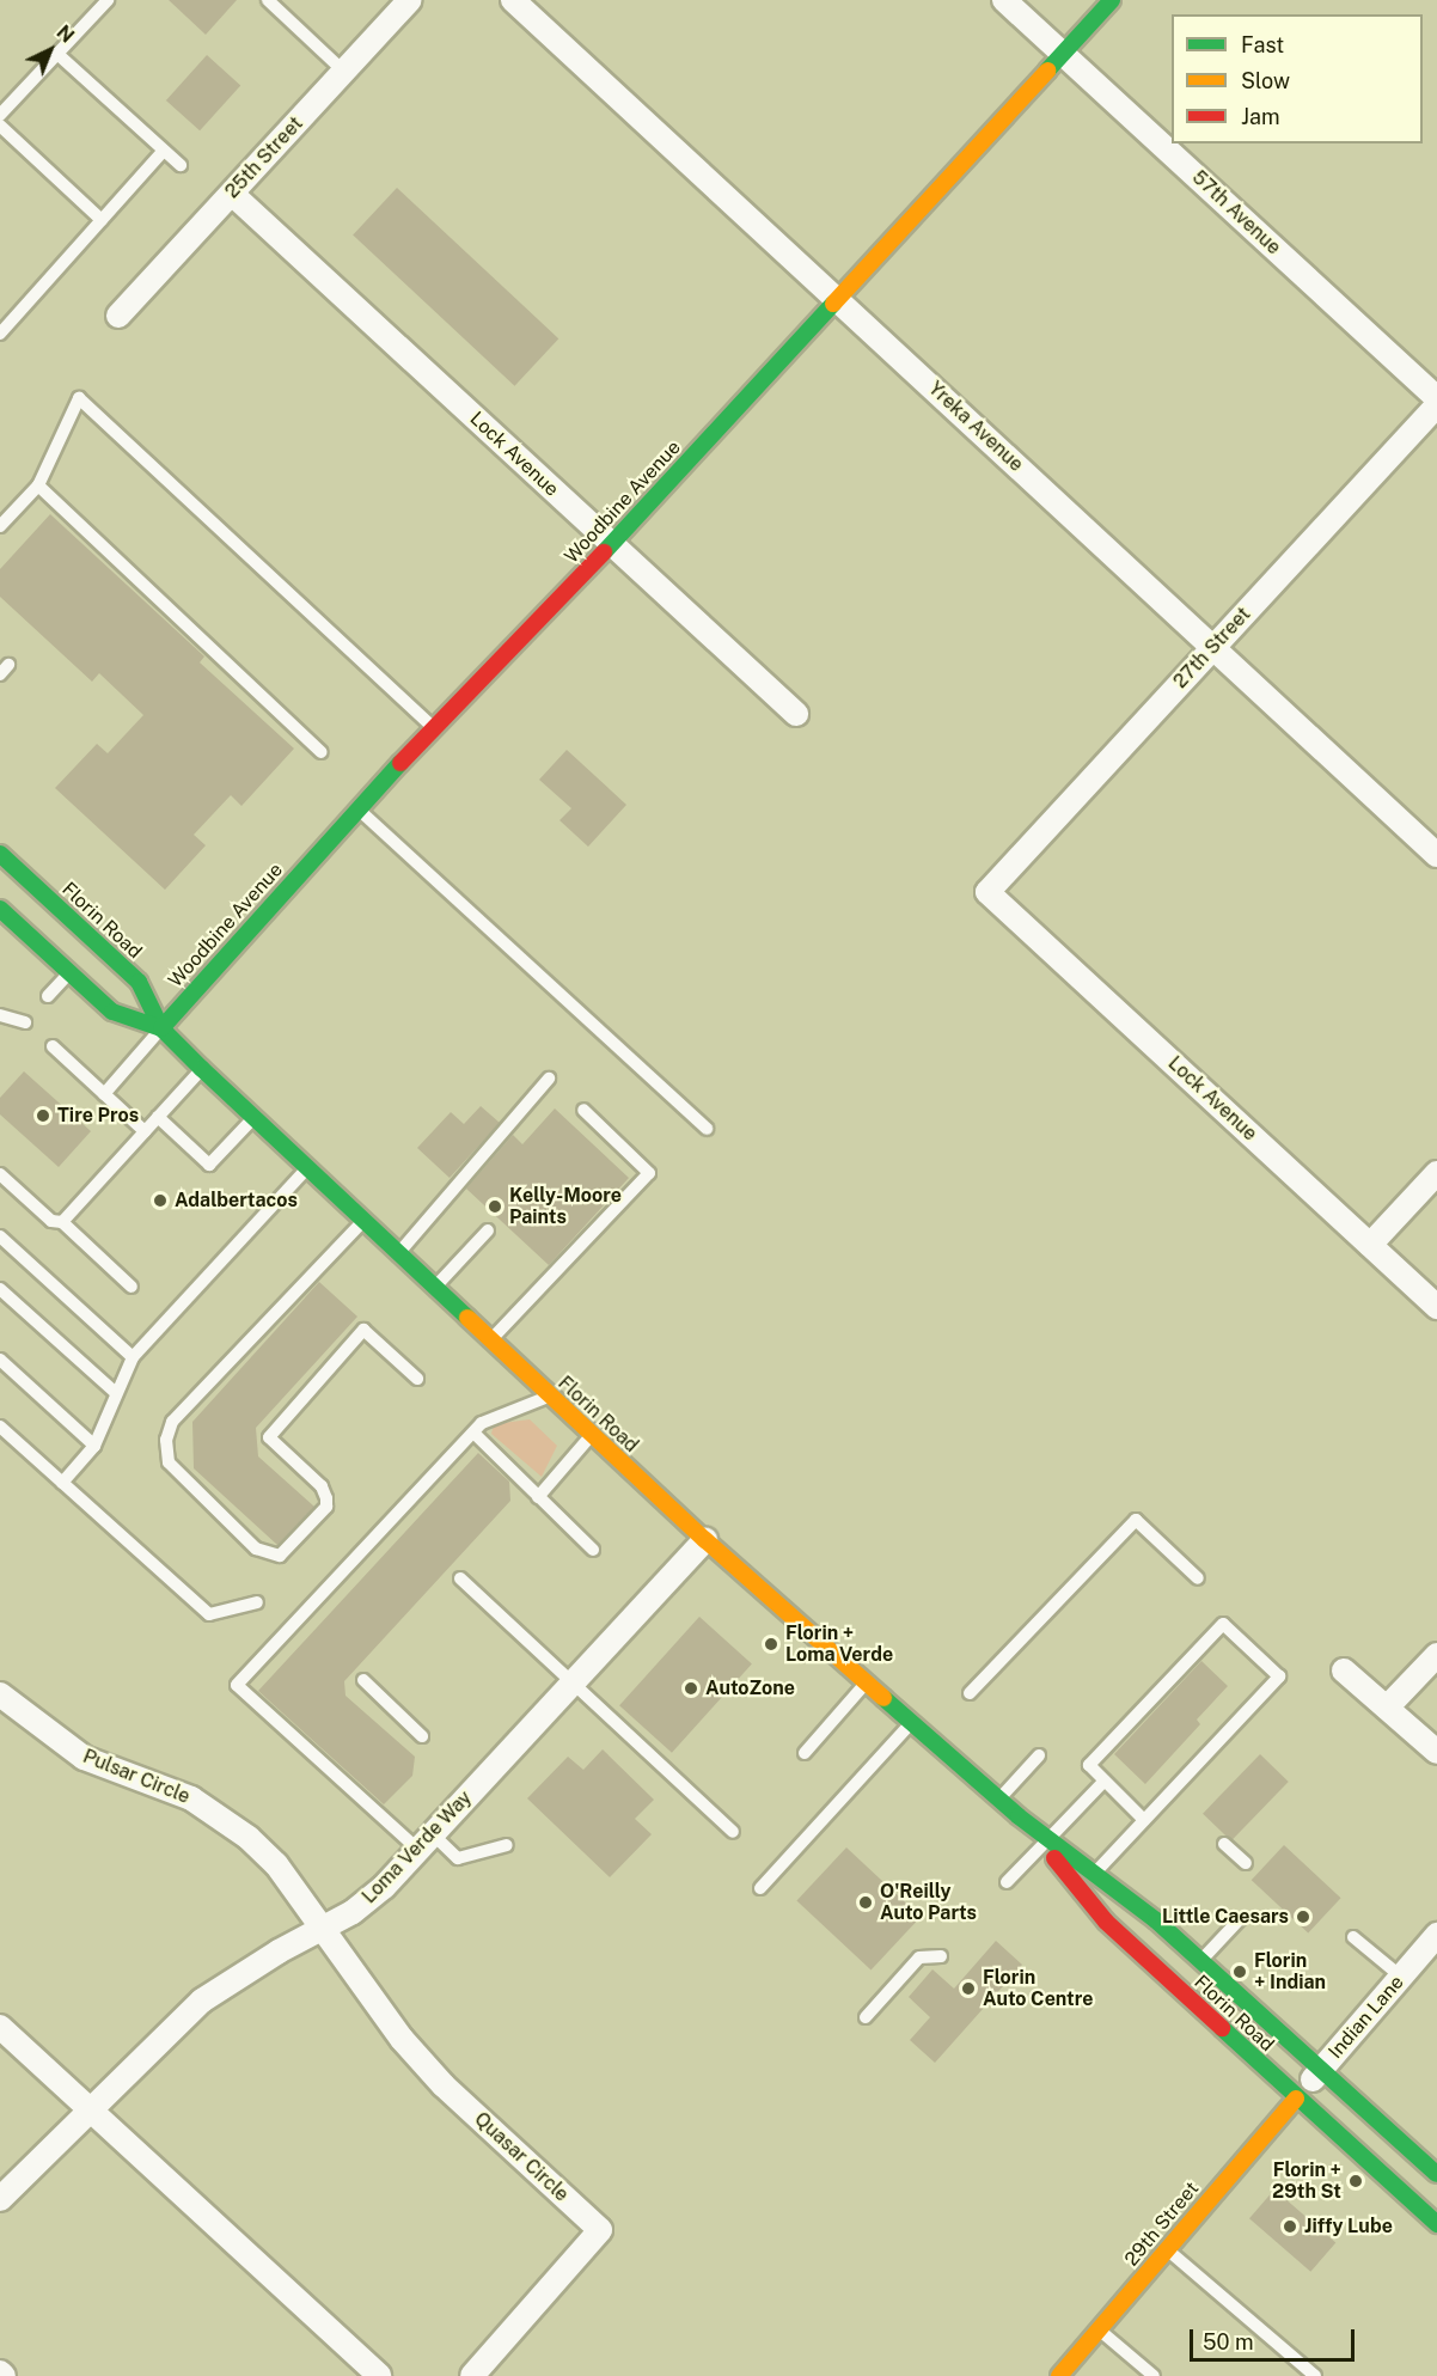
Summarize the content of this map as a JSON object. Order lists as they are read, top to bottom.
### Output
{
  "streets": {
    "main road": ["Woodbine Avenue", "Florin Road", "29th Street"],
    "street": [
      "25th Street",
      "57th Avenue",
      "Yreka Avenue",
      "Lock Avenue",
      "27th Street",
      "Pulsar Circle",
      "Loma Verde Way",
      "Indian Lane",
      "Quasar Circle"
    ]
  },
  "crossings": [
    ["25th Street", "Lock Avenue"],
    ["57th Avenue", "Woodbine Avenue"],
    ["Yreka Avenue", "Woodbine Avenue"],
    ["Yreka Avenue", "27th Street"],
    ["Lock Avenue", "Woodbine Avenue"],
    ["Lock Avenue", "27th Street"],
    ["Woodbine Avenue", "Florin Road"],
    ["Florin Road", "Loma Verde Way"],
    ["Florin Road", "Indian Lane"],
    ["Florin Road", "29th Street"],
    ["Pulsar Circle", "Loma Verde Way"],
    ["Pulsar Circle", "Quasar Circle"],
    ["Loma Verde Way", "Quasar Circle"],
    ["Indian Lane", "29th Street"]
  ],
  "places": [
    "Tire Pros",
    "Adalbertacos",
    "Kelly-Moore Paints",
    "Florin + Loma Verde",
    "AutoZone",
    "O'Reilly Auto Parts",
    "Little Caesars",
    "Florin + Indian",
    "Florin Auto Centre",
    "Florin + 29th St",
    "Jiffy Lube"
  ],
  "legend": ["Fast", "Slow", "Jam"],
  "scale_bar": "50 m",
  "north": "top right"
}
